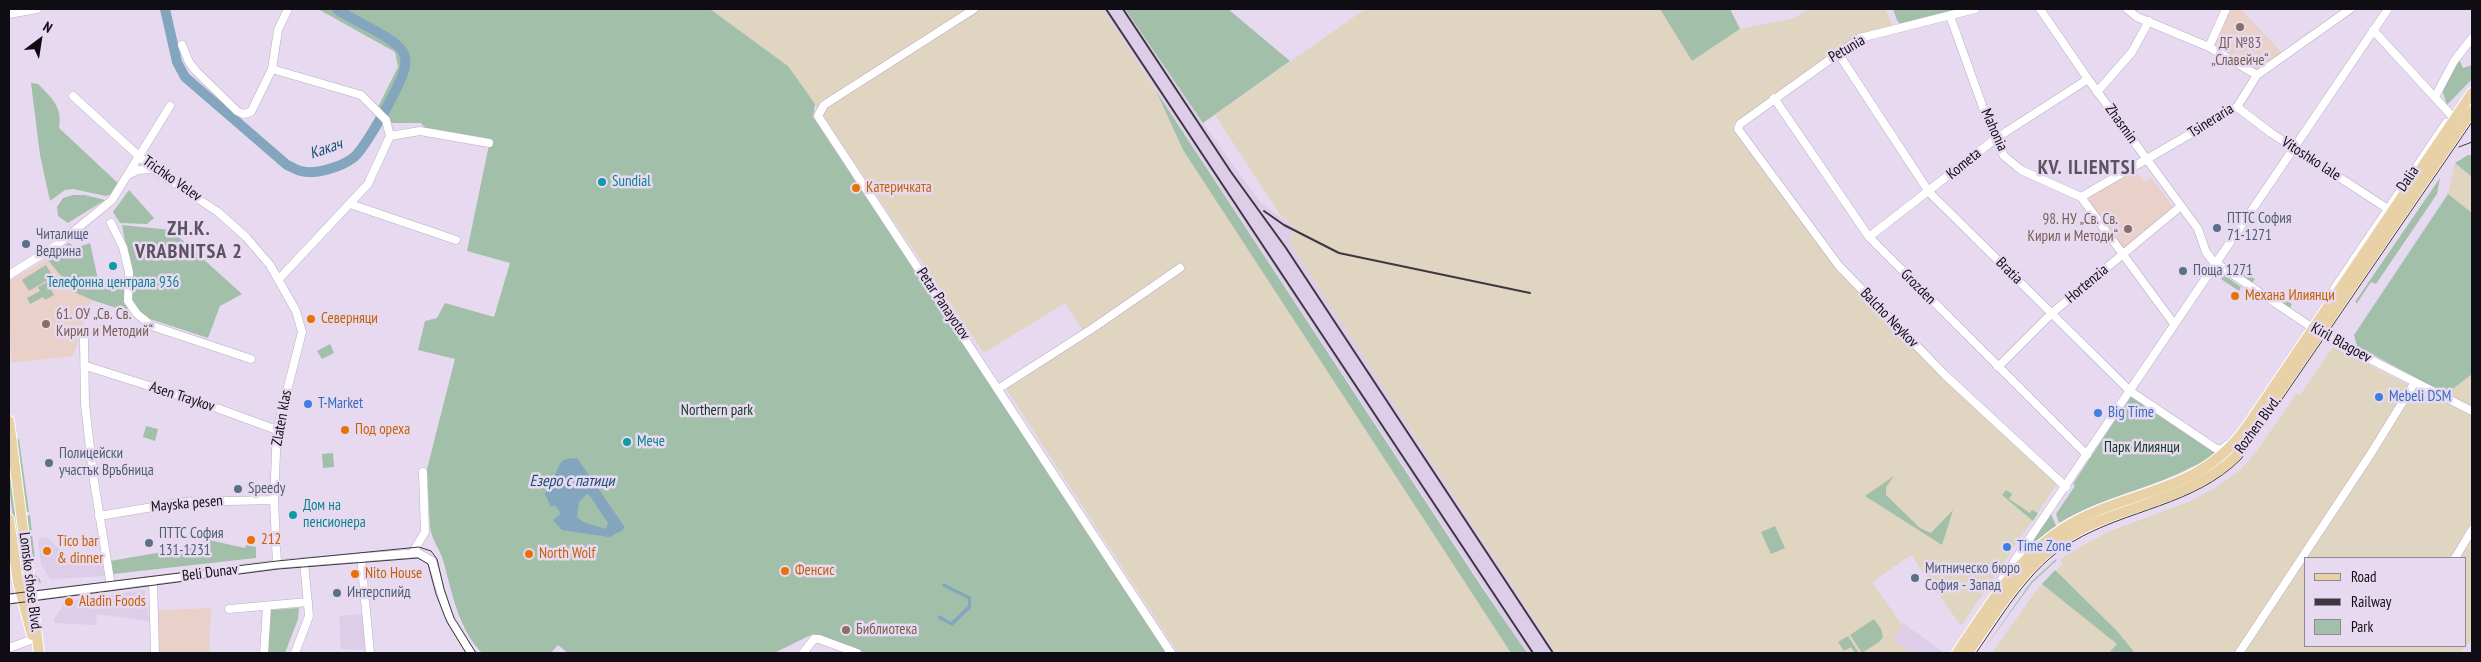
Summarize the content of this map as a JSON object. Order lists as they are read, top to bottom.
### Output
{
  "streets": {
    "main road": ["Rozhen Blvd.", "Lomsko shose Blvd."],
    "street": [
      "Petunia",
      "Tsineraria",
      "Zhasmin",
      "Mahonia",
      "Vitoshko lale",
      "Kometa",
      "Trichko Velev",
      "Dalia",
      "Bratia",
      "Hortenzia",
      "Grozden",
      "Petar Panayotov",
      "Balcho Neykov",
      "Kiril Blagoev",
      "Asen Traykov",
      "Zlaten klas",
      "Mayska pesen",
      "Beli Dunav"
    ]
  },
  "crossings": [
    ["Petunia", "Mahonia"],
    ["Petunia", "Bratia"],
    ["Petunia", "Grozden"],
    ["Petunia", "Balcho Neykov"],
    ["Tsineraria", "Zhasmin"],
    ["Tsineraria", "Mahonia"],
    ["Tsineraria", "Vitoshko lale"],
    ["Zhasmin", "Kometa"],
    ["Zhasmin", "Hortenzia"],
    ["Zhasmin", "Kiril Blagoev"],
    ["Zhasmin", "Rozhen Blvd."],
    ["Mahonia", "Kometa"],
    ["Mahonia", "Hortenzia"],
    ["Mahonia", "Rozhen Blvd."],
    ["Vitoshko lale", "Dalia"],
    ["Vitoshko lale", "Rozhen Blvd."],
    ["Kometa", "Bratia"],
    ["Kometa", "Grozden"],
    ["Trichko Velev", "Zlaten klas"],
    ["Dalia", "Rozhen Blvd."],
    ["Bratia", "Hortenzia"],
    ["Bratia", "Rozhen Blvd."],
    ["Hortenzia", "Grozden"],
    ["Grozden", "Rozhen Blvd."],
    ["Balcho Neykov", "Rozhen Blvd."],
    ["Kiril Blagoev", "Rozhen Blvd."],
    ["Asen Traykov", "Zlaten klas"],
    ["Zlaten klas", "Mayska pesen"],
    ["Zlaten klas", "Beli Dunav"],
    ["Beli Dunav", "Lomsko shose Blvd."]
  ],
  "districts": ["KV. ILIENTSI", "ZH.K. VRABNITSA 2"],
  "water": ["Какач", "Езеро с патици"],
  "parks": ["Northern park", "Парк Илиянци"],
  "places": [
    "ДГ №83 „Славейче“",
    "Sundial",
    "Катеричката",
    "ПТТС София 71-1271",
    "98. НУ „Св. Св. Кирил и Методи“",
    "Читалище Ведрина",
    "Телефонна централа 936",
    "Поща 1271",
    "Механа Илиянци",
    "Северняци",
    "61. ОУ „Св. Св. Кирил и Методий“",
    "Mebeli DSM",
    "T-Market",
    "Big Time",
    "Под ореха",
    "Мече",
    "Полицейски участък Връбница",
    "Speedy",
    "Дом на пенсионера",
    "212",
    "ПТТС София 131-1231",
    "Time Zone",
    "Tico bar & dinner",
    "North Wolf",
    "Фенсис",
    "Nito House",
    "Митническо бюро София - Запад",
    "Интерспийд",
    "Aladin Foods",
    "Библиотека"
  ],
  "legend": ["Road", "Railway", "Park"],
  "north": "top right"
}
